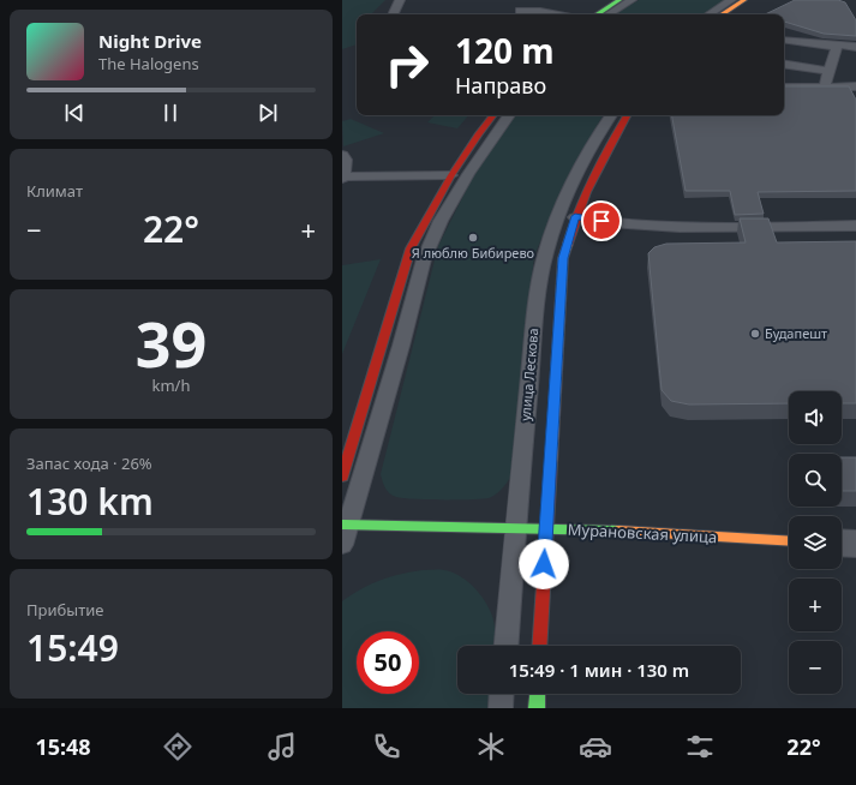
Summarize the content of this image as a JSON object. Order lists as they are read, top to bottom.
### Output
{
  "streets": {
    "main road": ["улица Лескова", "Мурановская улица"]
  },
  "crossings": [
    ["улица Лескова", "Мурановская улица"]
  ],
  "places": ["Я люблю Бибирево", "Будапешт"],
  "page": {
    "turn": ["120 m", "Направо"],
    "song": ["Night Drive", "The Halogens"],
    "tile": [
      "Климат",
      ["39", "km/h"],
      ["Запас хода · 26%", "130 km"],
      ["Прибытие", "15:49"]
    ],
    "heat": ["−", "22°", "+"],
    "map_buttons": ["+", "−"],
    "limit": "50",
    "trip": "15:49 · 1 мин · 130 m",
    "tabs": ["15:48", "22°"]
  }
}
